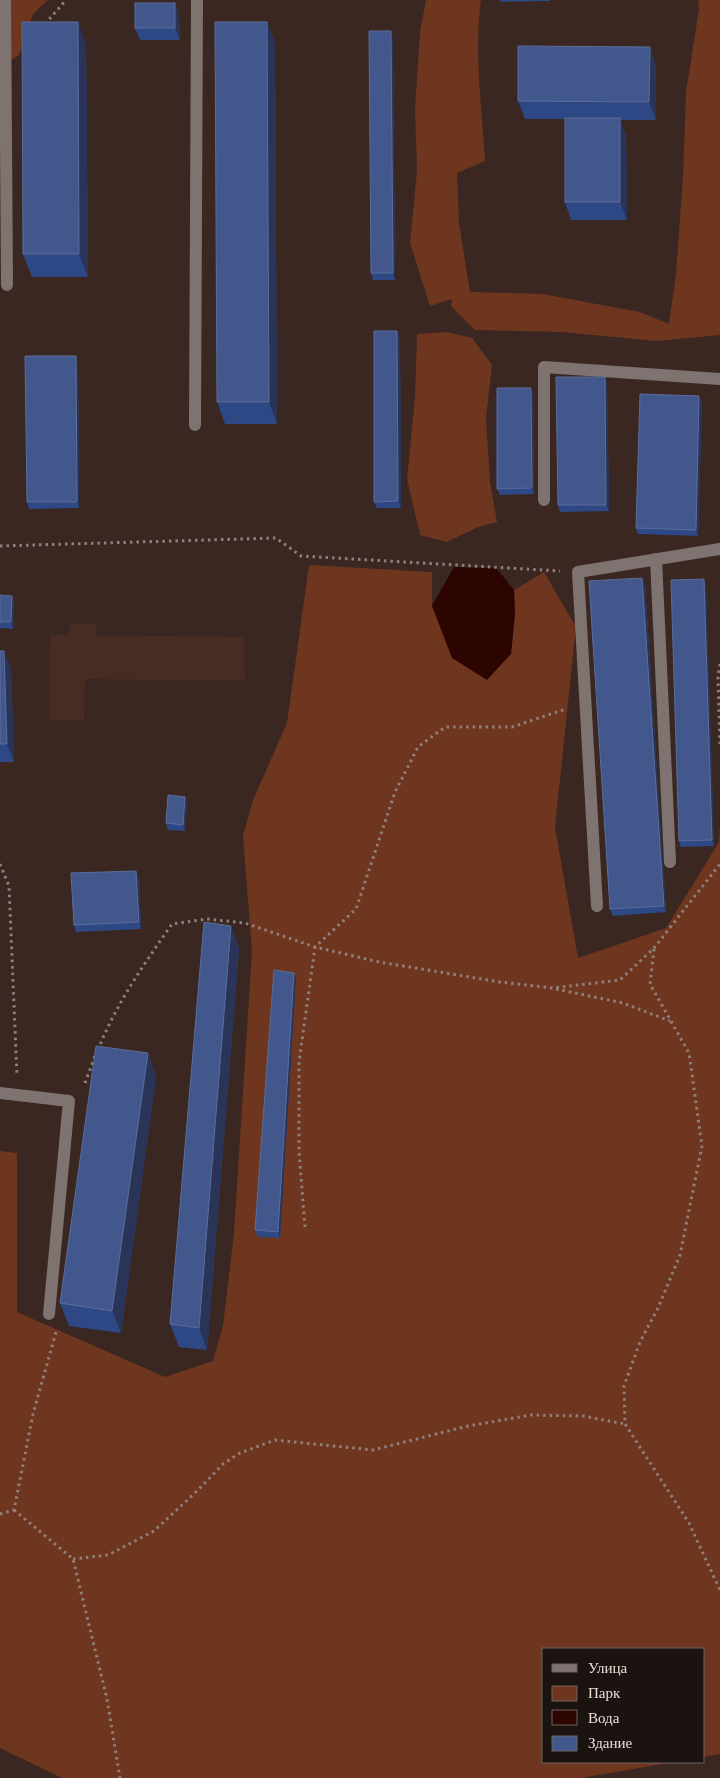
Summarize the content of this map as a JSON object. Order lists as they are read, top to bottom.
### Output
{
  "legend": [
    "Улица",
    "Парк",
    "Вода",
    "Здание"
  ]
}
